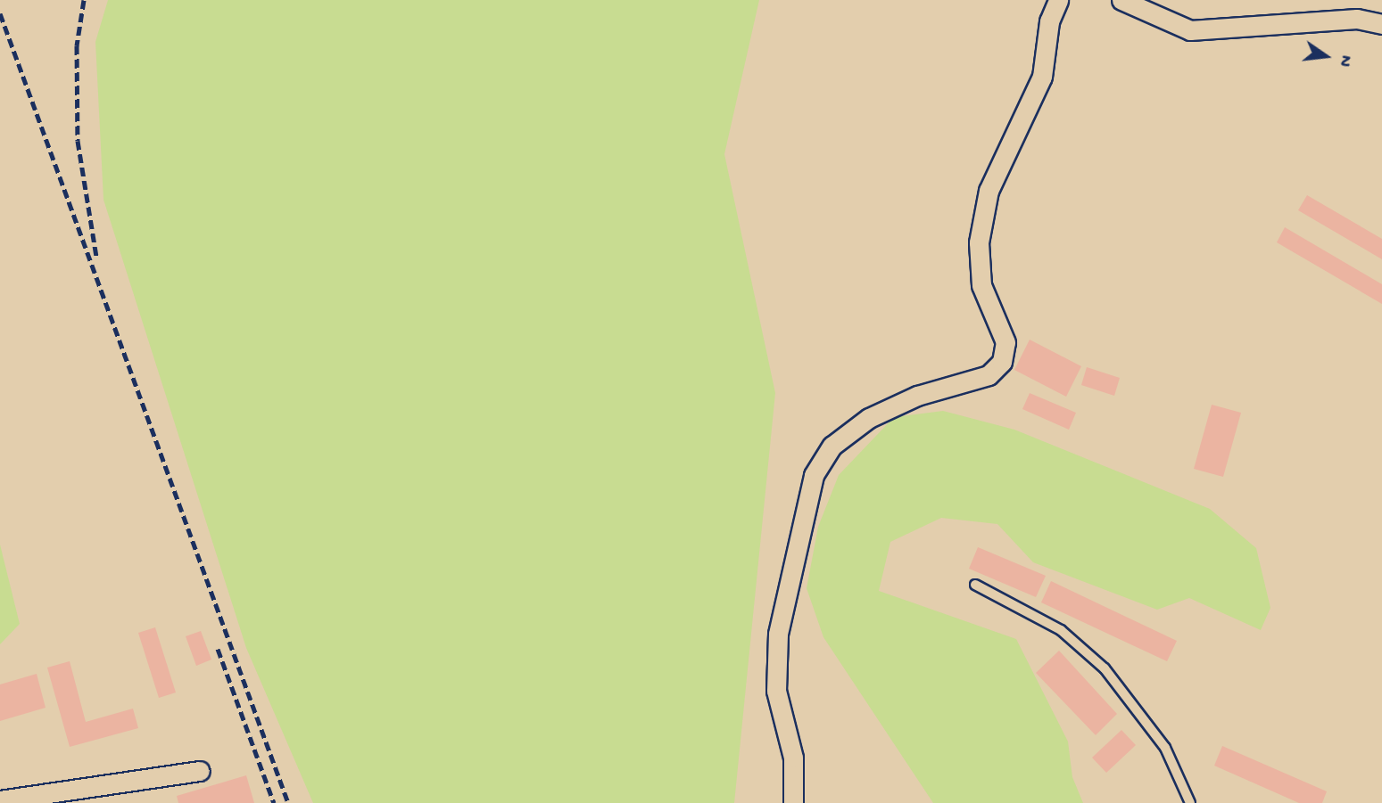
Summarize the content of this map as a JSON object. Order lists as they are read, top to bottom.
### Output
{
  "north": "right"
}
